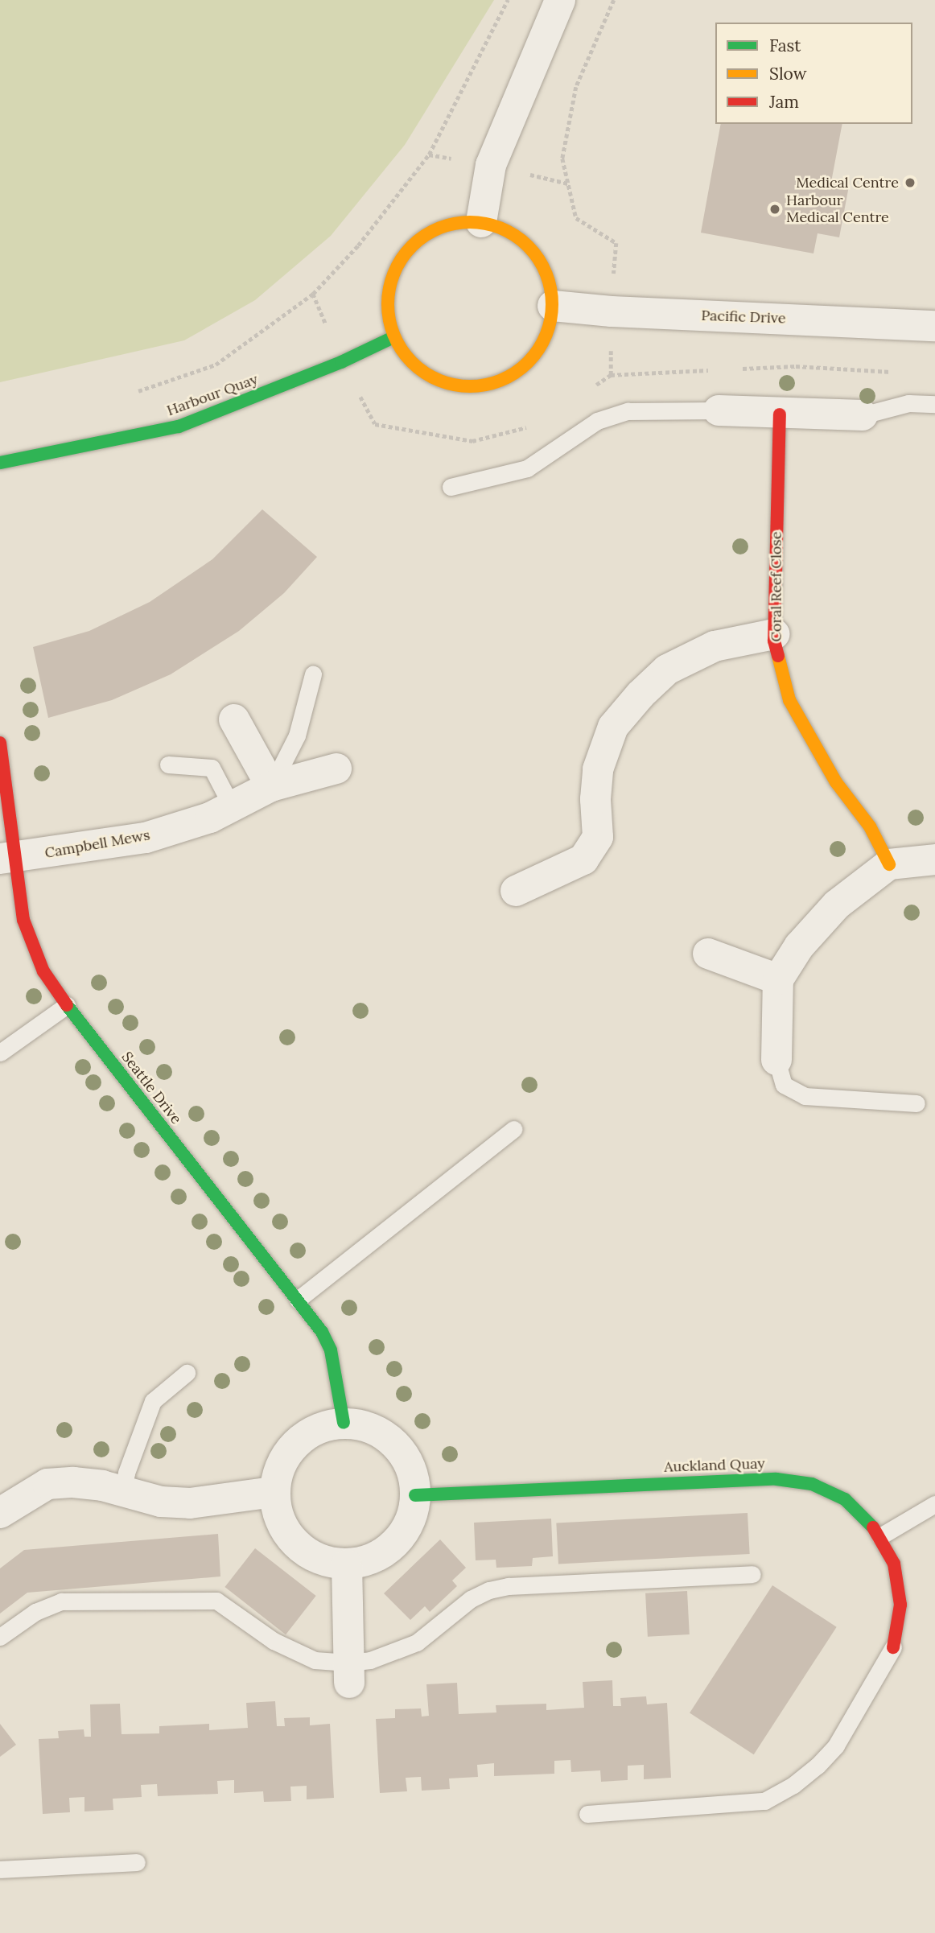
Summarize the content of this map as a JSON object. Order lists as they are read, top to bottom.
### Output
{
  "streets": {
    "street": [
      "Pacific Drive",
      "Harbour Quay",
      "Coral Reef Close",
      "Campbell Mews",
      "Seattle Drive",
      "Auckland Quay"
    ]
  },
  "crossings": [
    ["Pacific Drive", "Harbour Quay"],
    ["Campbell Mews", "Seattle Drive"],
    ["Seattle Drive", "Auckland Quay"]
  ],
  "places": ["Medical Centre", "Harbour Medical Centre"],
  "legend": ["Fast", "Slow", "Jam"]
}
